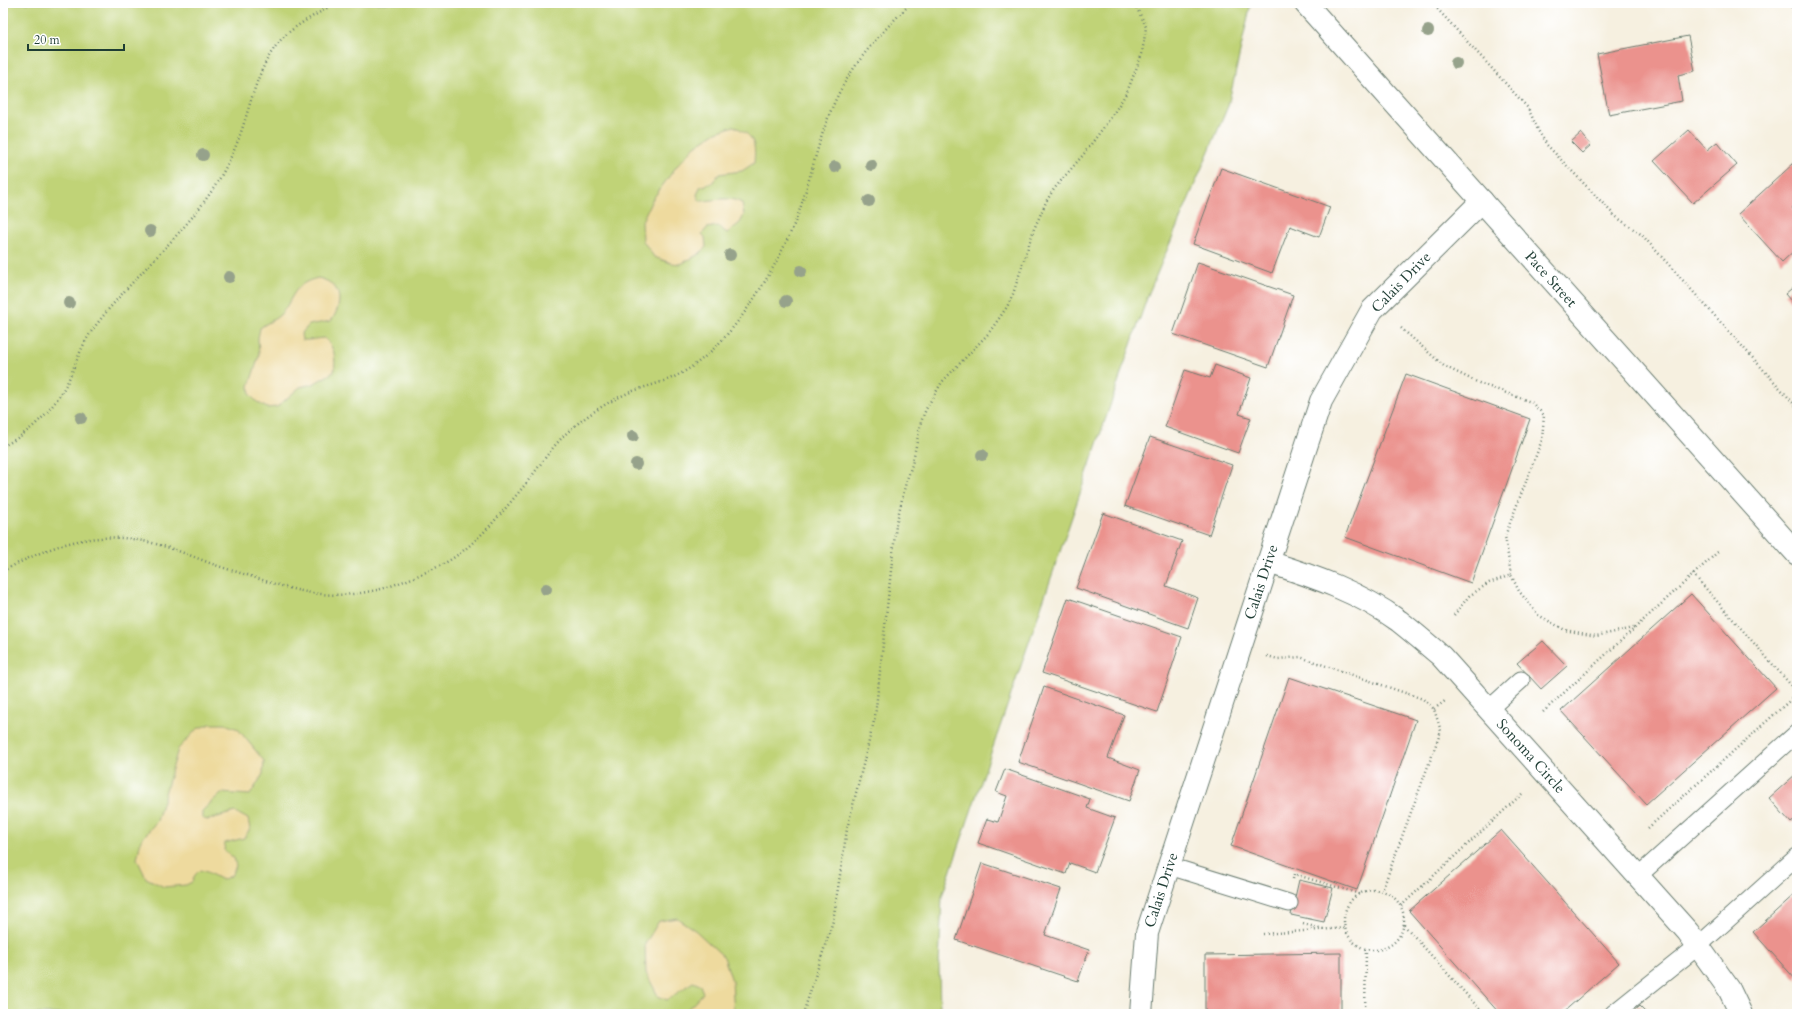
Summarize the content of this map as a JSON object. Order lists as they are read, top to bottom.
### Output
{
  "streets": {
    "street": ["Pace Street", "Calais Drive", "Sonoma Circle"]
  },
  "crossings": [
    ["Pace Street", "Calais Drive"],
    ["Calais Drive", "Sonoma Circle"]
  ],
  "scale_bar": "20 m"
}
